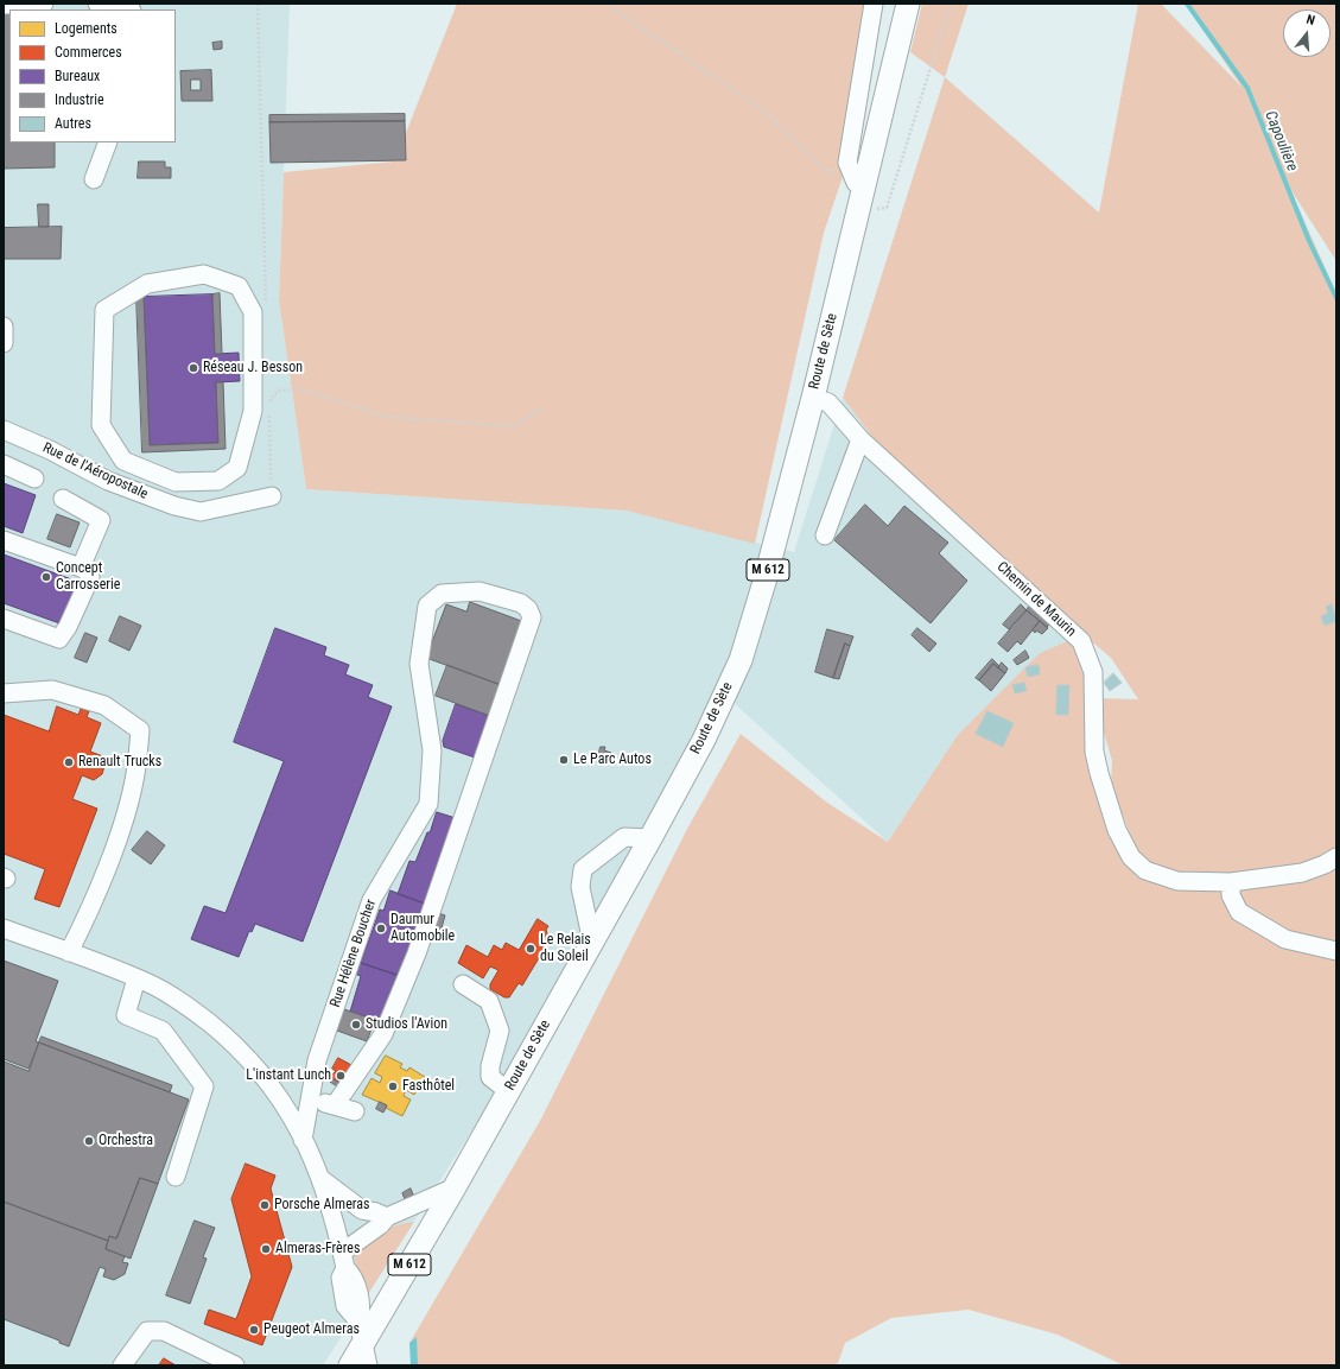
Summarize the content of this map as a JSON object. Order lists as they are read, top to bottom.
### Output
{
  "streets": {
    "main road": ["Route de Sète", "M 612"],
    "street": ["Rue de l'Aéropostale", "Chemin de Maurin", "Rue Hélène Boucher"]
  },
  "crossings": [
    ["Route de Sète", "Chemin de Maurin"]
  ],
  "water": ["Capoulière"],
  "places": [
    "Réseau J. Besson",
    "Concept Carrosserie",
    "Le Parc Autos",
    "Renault Trucks",
    "Daumur Automobile",
    "Le Relais du Soleil",
    "Studios l'Avion",
    "L'instant Lunch",
    "Fasthôtel",
    "Orchestra",
    "Porsche Almeras",
    "Almeras-Frères",
    "Peugeot Almeras"
  ],
  "legend": [
    "Logements",
    "Commerces",
    "Bureaux",
    "Industrie",
    "Autres"
  ],
  "north": "top"
}
